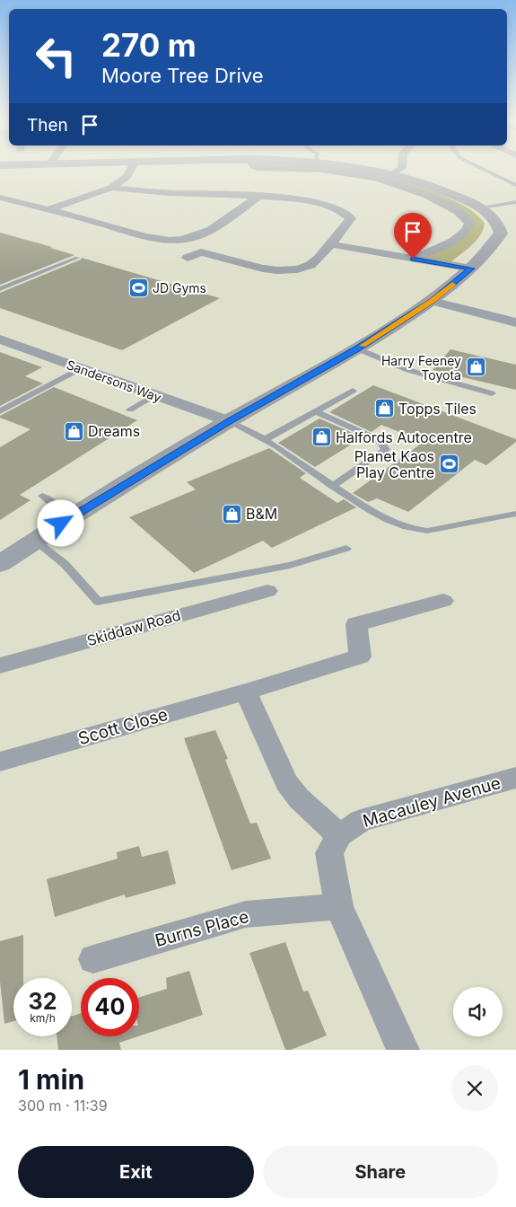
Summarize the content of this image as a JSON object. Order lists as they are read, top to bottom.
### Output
{
  "streets": {
    "street": [
      "Sandersons Way",
      "Skiddaw Road",
      "Scott Close",
      "Macauley Avenue",
      "Burns Place"
    ]
  },
  "places": {
    "sports": ["JD Gyms", "Planet Kaos Play Centre"],
    "shop": [
      "Harry Feeney Toyota",
      "Topps Tiles",
      "Dreams",
      "Halfords Autocentre",
      "B&M"
    ]
  },
  "page": {
    "turn": ["270 m", "Moore Tree Drive"],
    "then": "Then",
    "speed": "32 km/h",
    "limit": "40",
    "heading": ["1 min", "300 m · 11:39"],
    "buttons": ["Exit", "Share"]
  }
}
